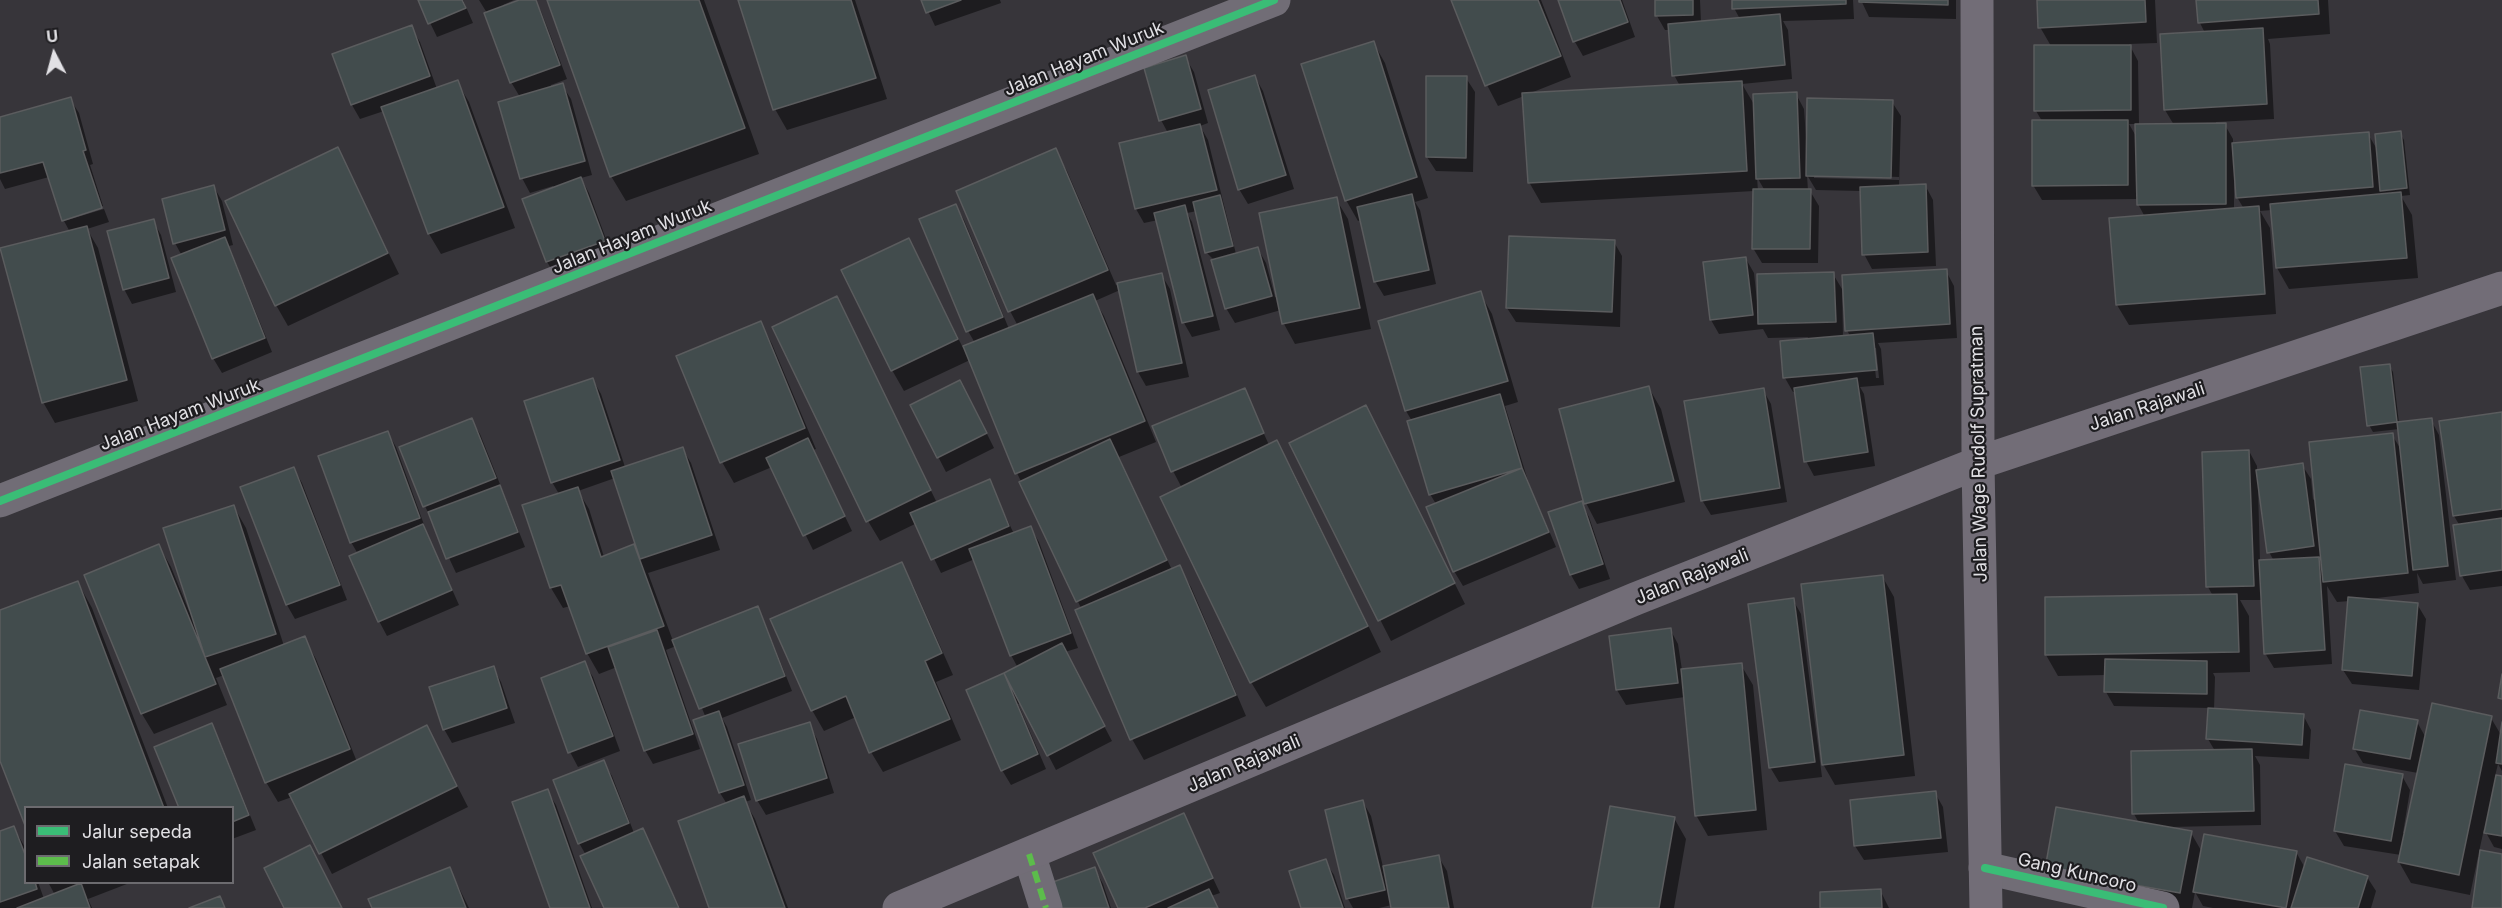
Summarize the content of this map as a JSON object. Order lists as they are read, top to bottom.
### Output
{
  "streets": {
    "main road": ["Jalan Rajawali", "Jalan Wage Rudolf Supratman"],
    "street": ["Jalan Hayam Wuruk", "Gang Kuncoro"]
  },
  "crossings": [
    ["Jalan Rajawali", "Jalan Wage Rudolf Supratman"],
    ["Jalan Wage Rudolf Supratman", "Gang Kuncoro"]
  ],
  "legend": ["Jalur sepeda", "Jalan setapak"],
  "north": "top"
}
